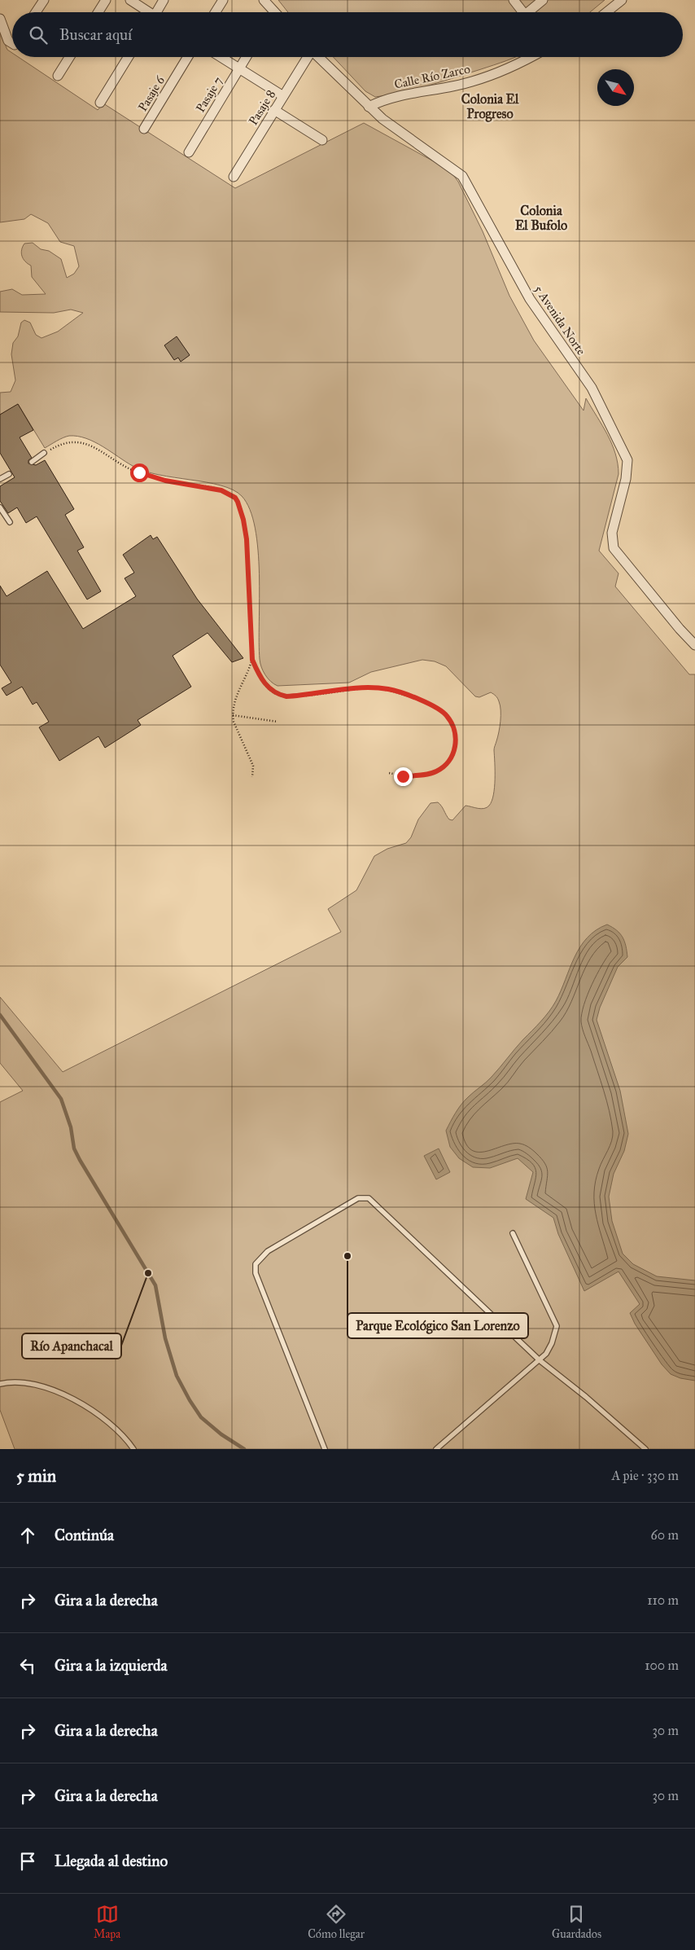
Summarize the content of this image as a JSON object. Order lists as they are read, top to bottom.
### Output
{
  "streets": {
    "street": [
      "Calle Río Zarco",
      "Pasaje 6",
      "Pasaje 7",
      "Pasaje 8",
      "5 Avenida Norte"
    ]
  },
  "crossings": [
    ["Calle Río Zarco", "5 Avenida Norte"]
  ],
  "districts": ["Colonia El Progreso", "Colonia El Bufolo"],
  "places": ["Parque Ecológico San Lorenzo", "Río Apanchacal"],
  "north": "bottom right",
  "page": {
    "search": "Buscar aquí",
    "heading": ["5 min", "A pie · 330 m"],
    "list": [
      ["Continúa", "60 m"],
      ["Gira a la derecha", "110 m"],
      ["Gira a la izquierda", "100 m"],
      ["Gira a la derecha", "30 m"],
      ["Gira a la derecha", "30 m"],
      "Llegada al destino"
    ],
    "nav": ["Mapa", "Cómo llegar", "Guardados"]
  }
}
